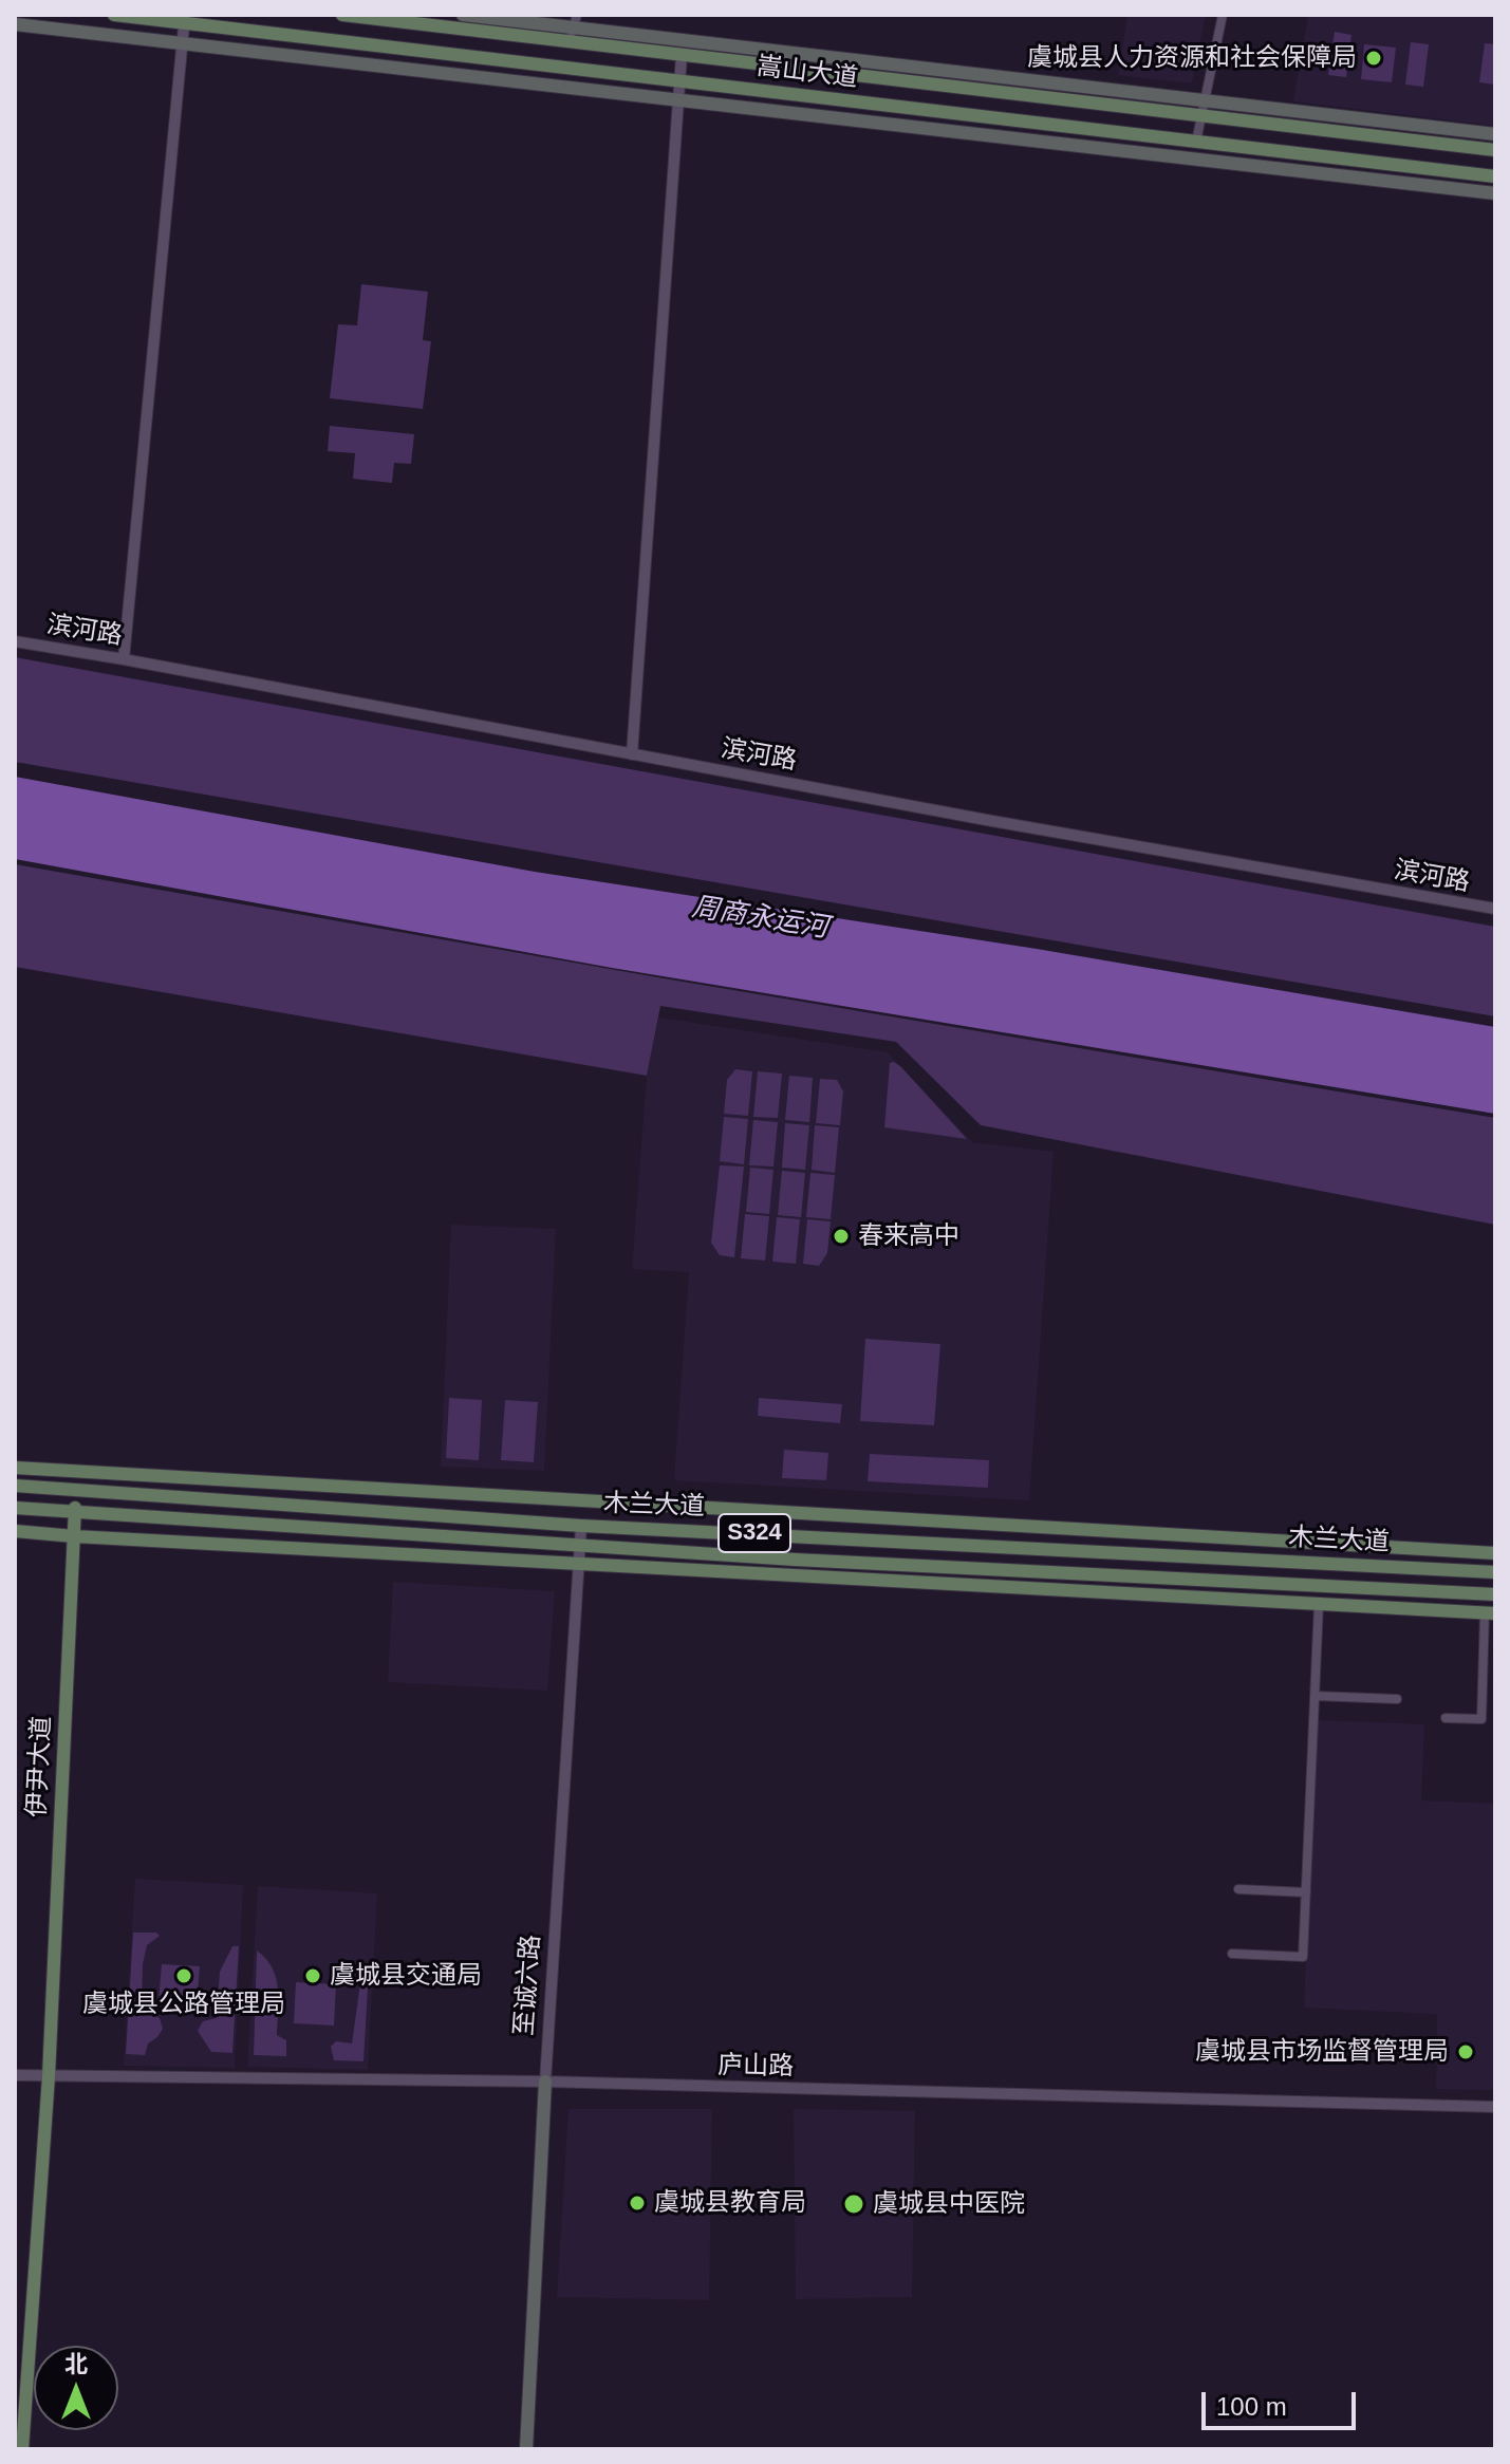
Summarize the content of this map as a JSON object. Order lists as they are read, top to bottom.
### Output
{
  "streets": {
    "main road": [
      "嵩山大道",
      "木兰大道",
      "S324",
      "伊尹大道",
      "至诚六路"
    ],
    "street": ["滨河路", "庐山路"]
  },
  "crossings": [
    ["木兰大道", "伊尹大道"],
    ["木兰大道", "至诚六路"],
    ["伊尹大道", "庐山路"],
    ["至诚六路", "庐山路"]
  ],
  "water": ["周商永运河"],
  "places": [
    "虞城县人力资源和社会保障局",
    "春来高中",
    "虞城县公路管理局",
    "虞城县交通局",
    "虞城县市场监督管理局",
    "虞城县教育局",
    "虞城县中医院"
  ],
  "scale_bar": "100 m",
  "north": "top"
}
